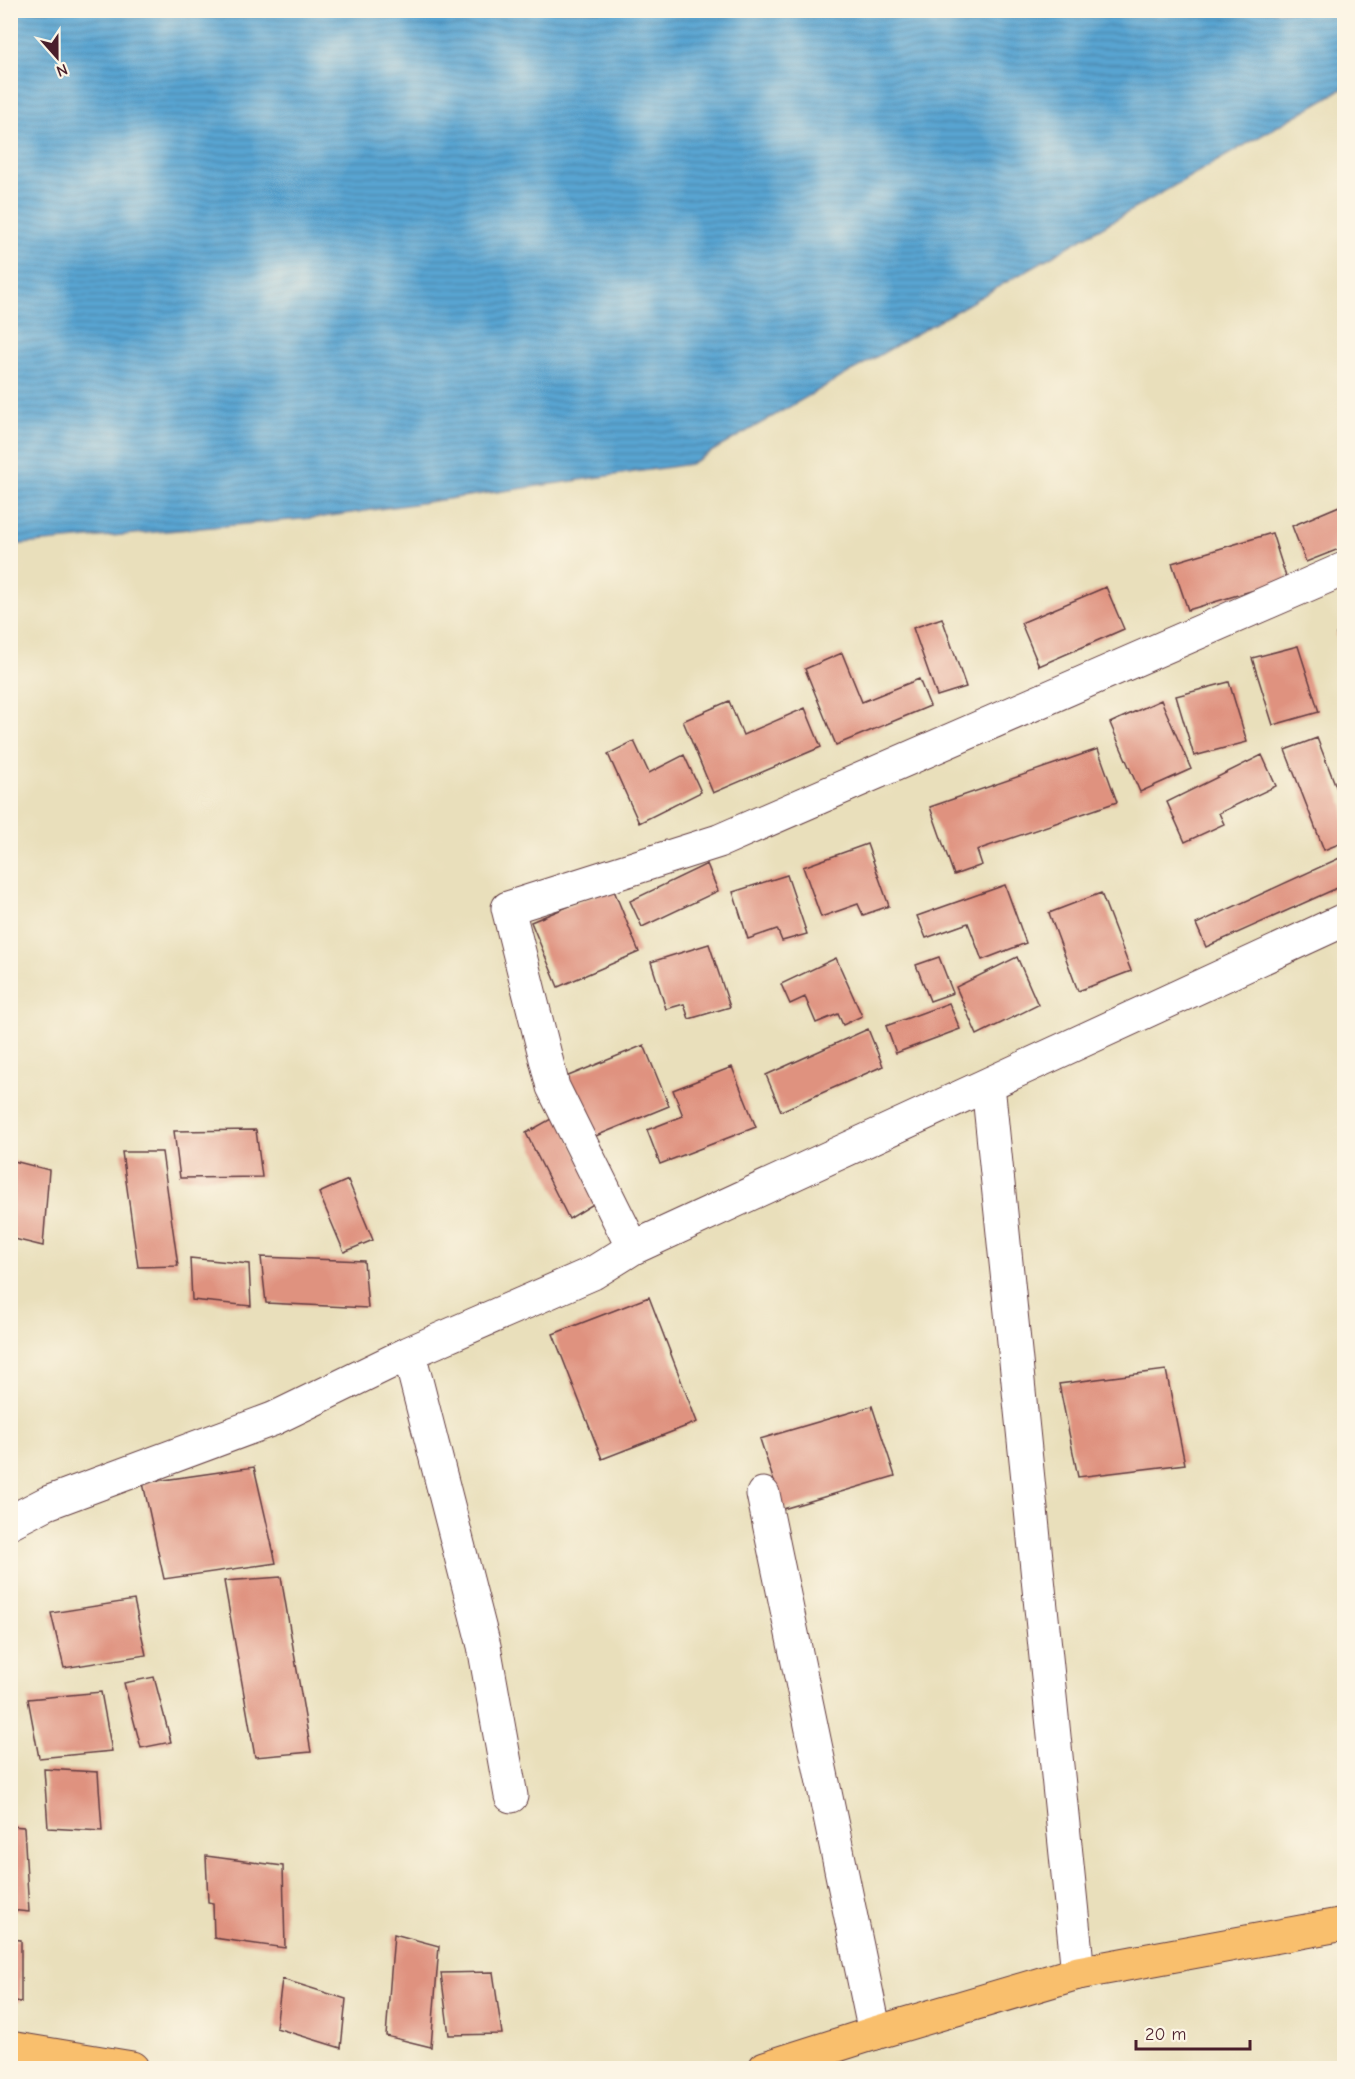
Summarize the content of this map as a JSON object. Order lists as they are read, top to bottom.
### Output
{
  "scale_bar": "20 m",
  "north": "bottom"
}
